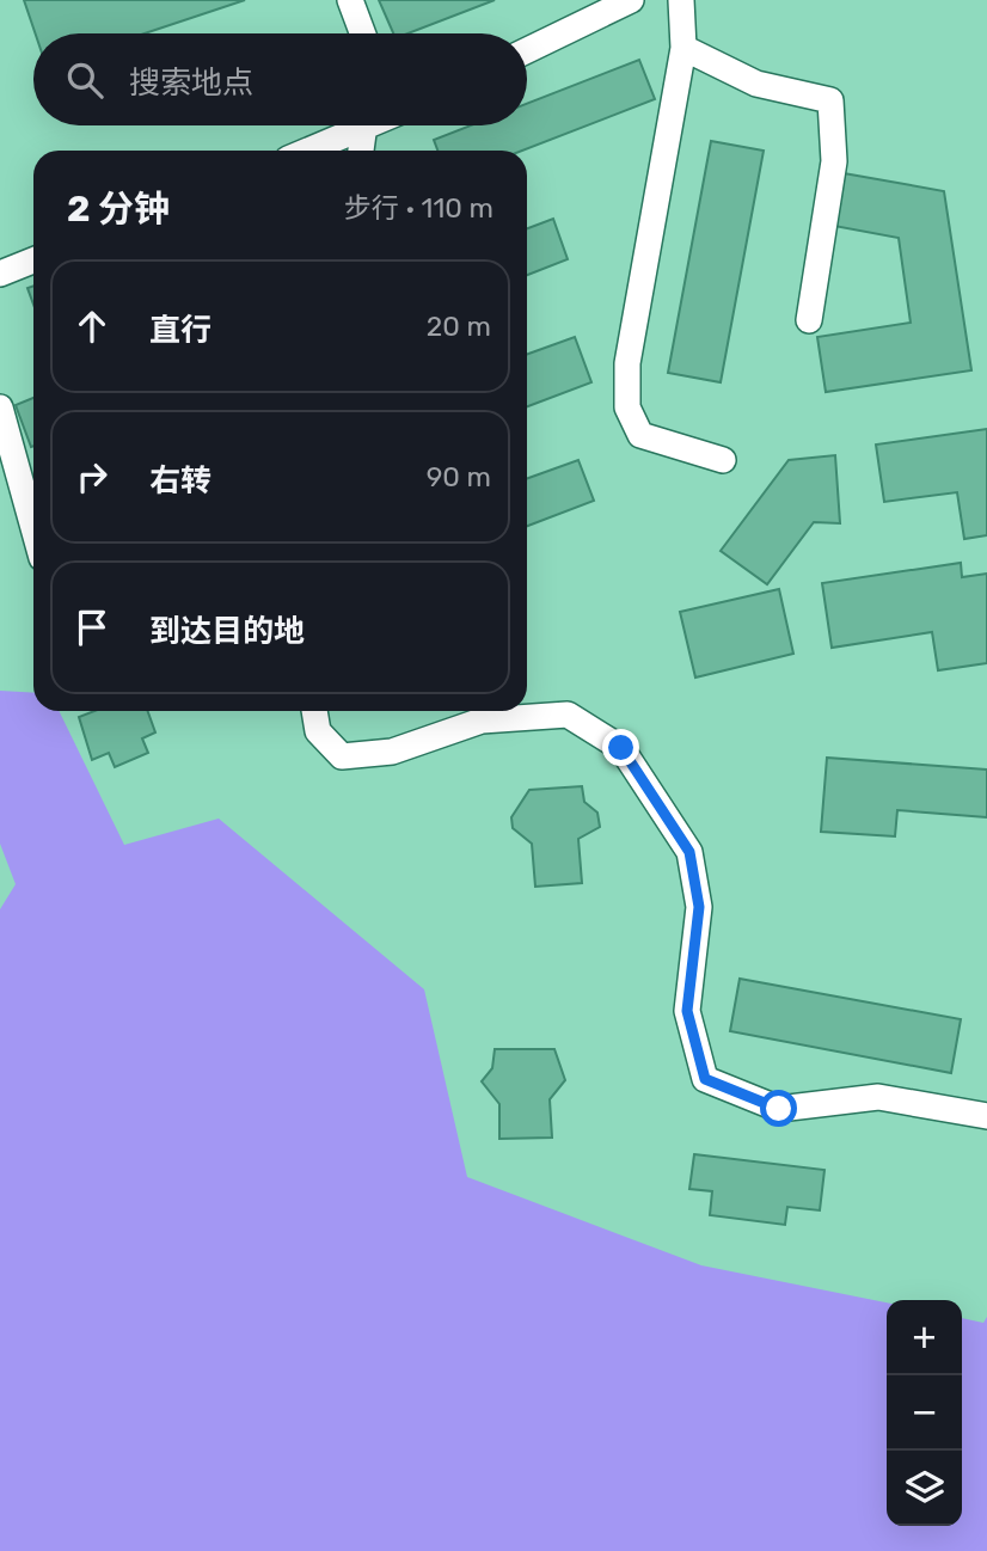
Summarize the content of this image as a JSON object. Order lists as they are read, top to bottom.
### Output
{
  "page": {
    "search": "搜索地点",
    "heading": ["2 分钟", "步行 · 110 m"],
    "list": [
      ["直行", "20 m"],
      ["右转", "90 m"],
      "到达目的地"
    ],
    "map_buttons": ["+", "−"]
  }
}
